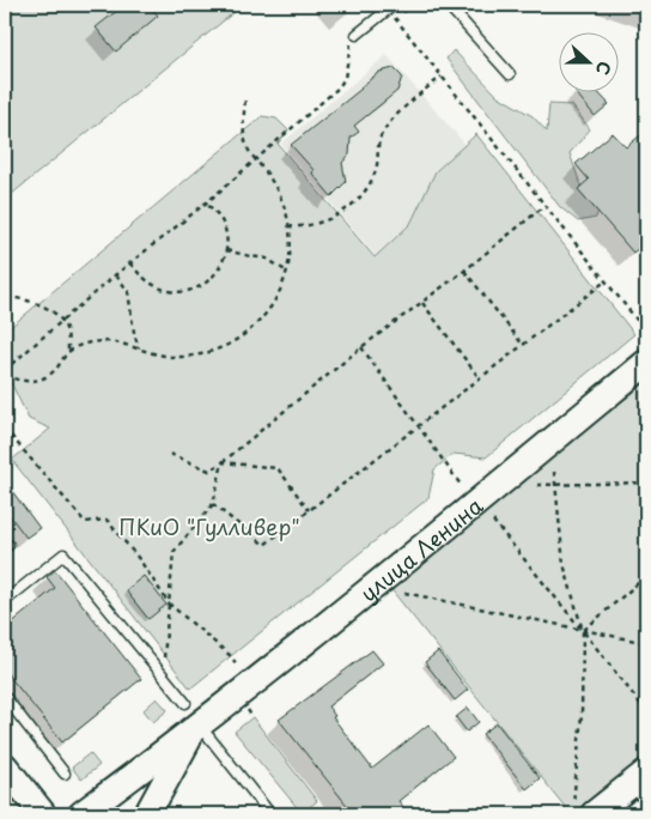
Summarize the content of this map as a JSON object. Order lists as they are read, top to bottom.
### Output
{
  "streets": {
    "main road": ["улица Ленина"]
  },
  "parks": ["ПКиО \"Гулливер\""],
  "north": "right"
}
